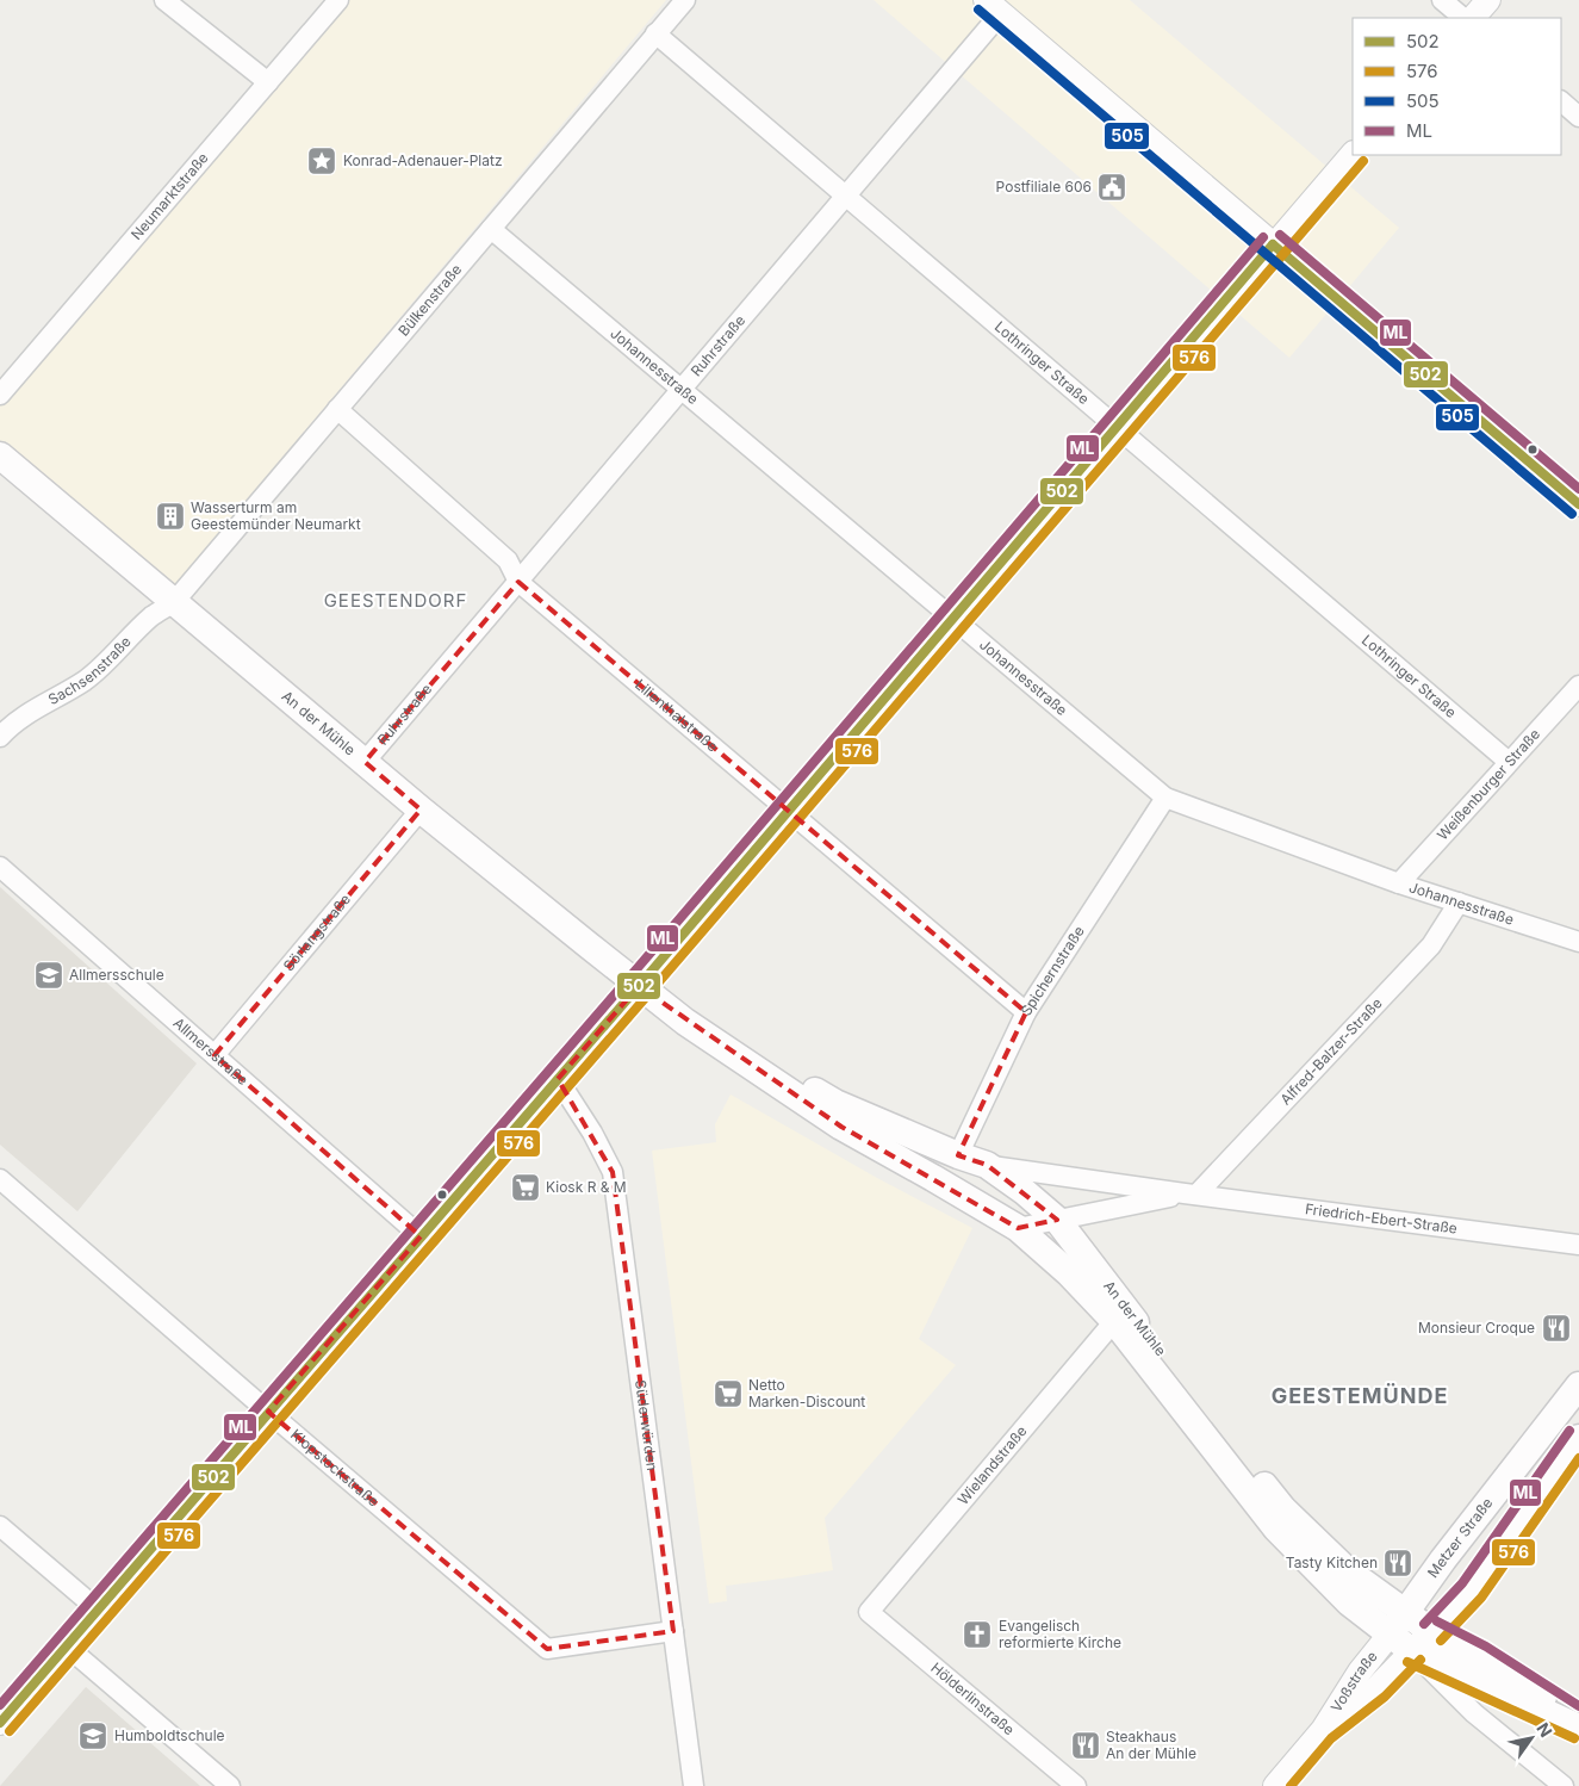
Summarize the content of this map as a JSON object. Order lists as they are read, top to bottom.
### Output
{
  "streets": {
    "main road": ["An der Mühle", "Metzer Straße"],
    "street": [
      "Neumarktstraße",
      "Bülkenstraße",
      "Ruhrstraße",
      "Lothringer Straße",
      "Johannesstraße",
      "Sachsenstraße",
      "Lilienthalstraße",
      "Weißenburger Straße",
      "Sörlangstraße",
      "Spichernstraße",
      "Allmersstraße",
      "Alfred-Balzer-Straße",
      "Friedrich-Ebert-Straße",
      "Süderwürden",
      "Wielandstraße",
      "Klopstockstraße",
      "Voßstraße",
      "Hölderlinstraße"
    ]
  },
  "crossings": [
    ["Bülkenstraße", "Lothringer Straße"],
    ["Bülkenstraße", "Johannesstraße"],
    ["Bülkenstraße", "Sachsenstraße"],
    ["Bülkenstraße", "Lilienthalstraße"],
    ["Bülkenstraße", "An der Mühle"],
    ["Ruhrstraße", "Lothringer Straße"],
    ["Ruhrstraße", "Johannesstraße"],
    ["Ruhrstraße", "Lilienthalstraße"],
    ["Ruhrstraße", "An der Mühle"],
    ["Lothringer Straße", "Weißenburger Straße"],
    ["Johannesstraße", "Weißenburger Straße"],
    ["Johannesstraße", "Spichernstraße"],
    ["Johannesstraße", "Alfred-Balzer-Straße"],
    ["Sachsenstraße", "An der Mühle"],
    ["Lilienthalstraße", "Spichernstraße"],
    ["An der Mühle", "Sörlangstraße"],
    ["An der Mühle", "Spichernstraße"],
    ["An der Mühle", "Friedrich-Ebert-Straße"],
    ["An der Mühle", "Wielandstraße"],
    ["An der Mühle", "Metzer Straße"],
    ["An der Mühle", "Voßstraße"],
    ["Sörlangstraße", "Allmersstraße"],
    ["Alfred-Balzer-Straße", "Friedrich-Ebert-Straße"],
    ["Süderwürden", "Klopstockstraße"],
    ["Wielandstraße", "Hölderlinstraße"],
    ["Metzer Straße", "Voßstraße"]
  ],
  "districts": ["GEESTENDORF", "GEESTEMÜNDE"],
  "places": {
    "place": ["Konrad-Adenauer-Platz"],
    "public building": ["Postfiliale 606"],
    "building": ["Wasserturm am Geestemünder Neumarkt"],
    "school or university": ["Allmersschule", "Humboldtschule"],
    "supermarket": ["Kiosk R & M", "Netto Marken-Discount"],
    "restaurant": ["Monsieur Croque", "Tasty Kitchen", "Steakhaus An der Mühle"],
    "church": ["Evangelisch reformierte Kirche"]
  },
  "lines": [
    "transit line 505",
    "transit line 576",
    "transit line ML",
    "transit line 502"
  ],
  "legend": [
    "502",
    "576",
    "505",
    "ML"
  ],
  "north": "top right"
}
